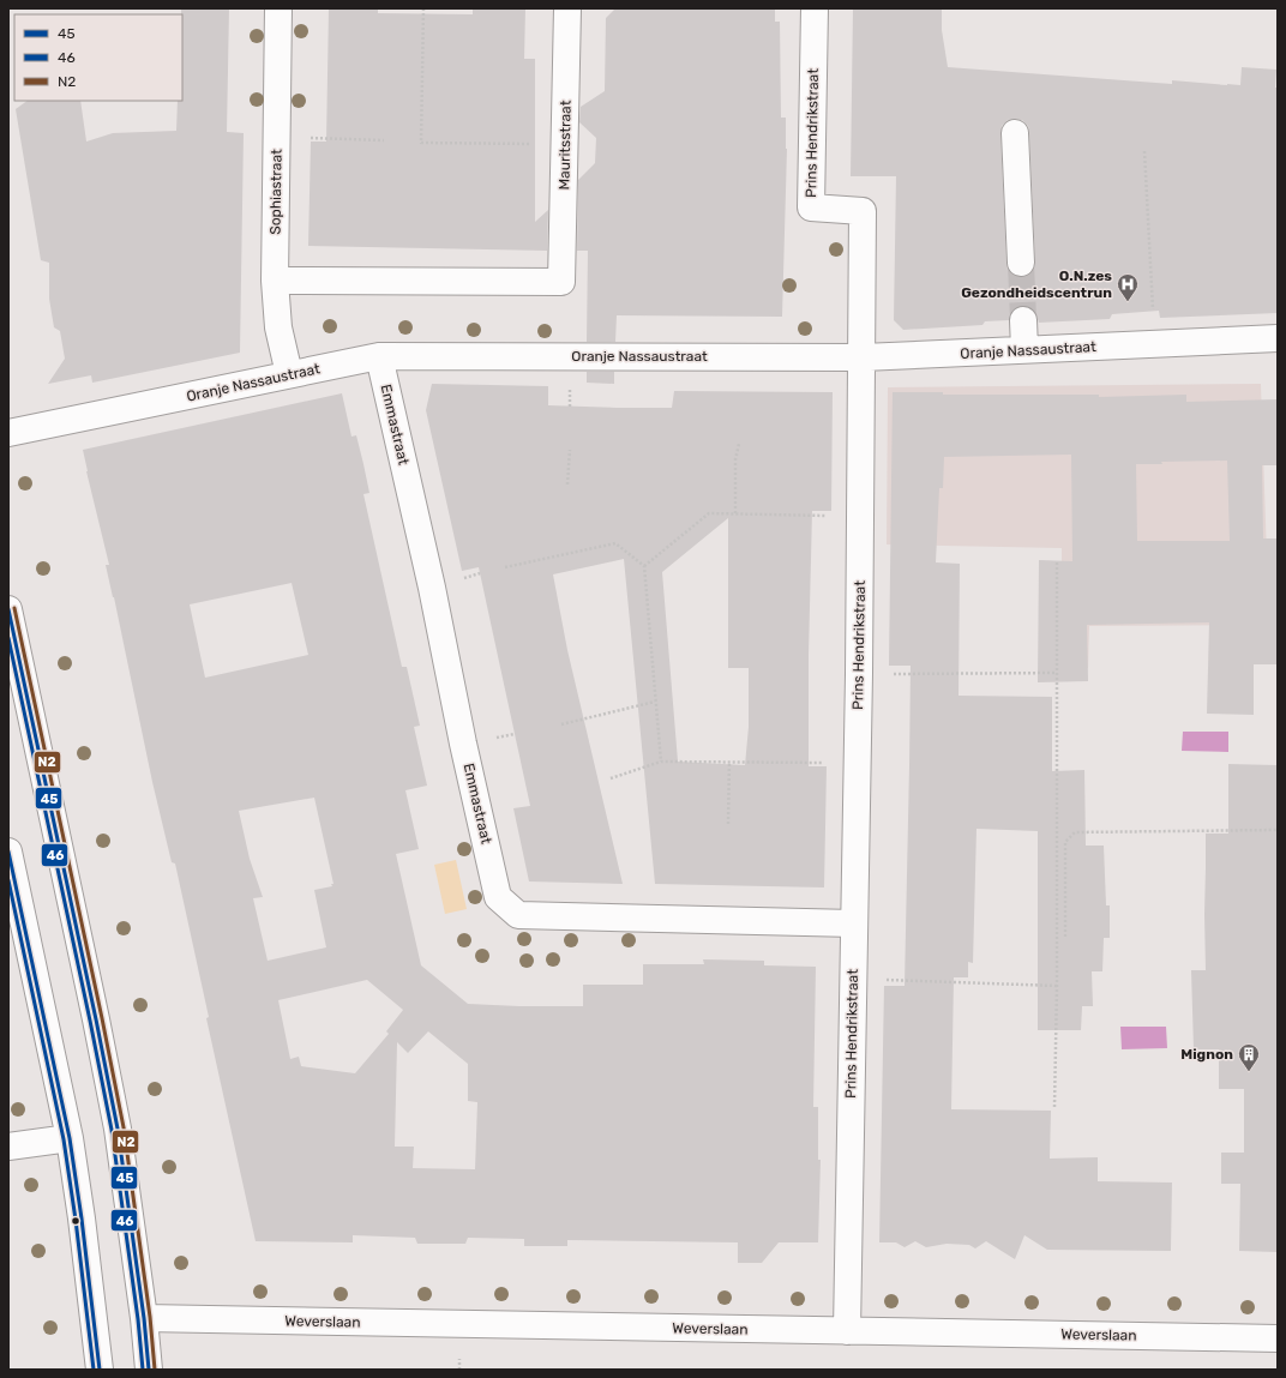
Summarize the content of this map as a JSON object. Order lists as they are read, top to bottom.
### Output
{
  "streets": {
    "street": [
      "Prins Hendrikstraat",
      "Mauritsstraat",
      "Sophiastraat",
      "Oranje Nassaustraat",
      "Emmastraat",
      "Weverslaan"
    ]
  },
  "crossings": [
    ["Prins Hendrikstraat", "Oranje Nassaustraat"],
    ["Prins Hendrikstraat", "Emmastraat"],
    ["Prins Hendrikstraat", "Weverslaan"],
    ["Mauritsstraat", "Sophiastraat"],
    ["Sophiastraat", "Oranje Nassaustraat"],
    ["Oranje Nassaustraat", "Emmastraat"]
  ],
  "places": {
    "hospital": ["O.N.zes Gezondheidscentrun"],
    "building": ["Mignon"]
  },
  "lines": ["transit line N2", "transit line 45", "transit line 46"],
  "legend": ["45", "46", "N2"]
}
